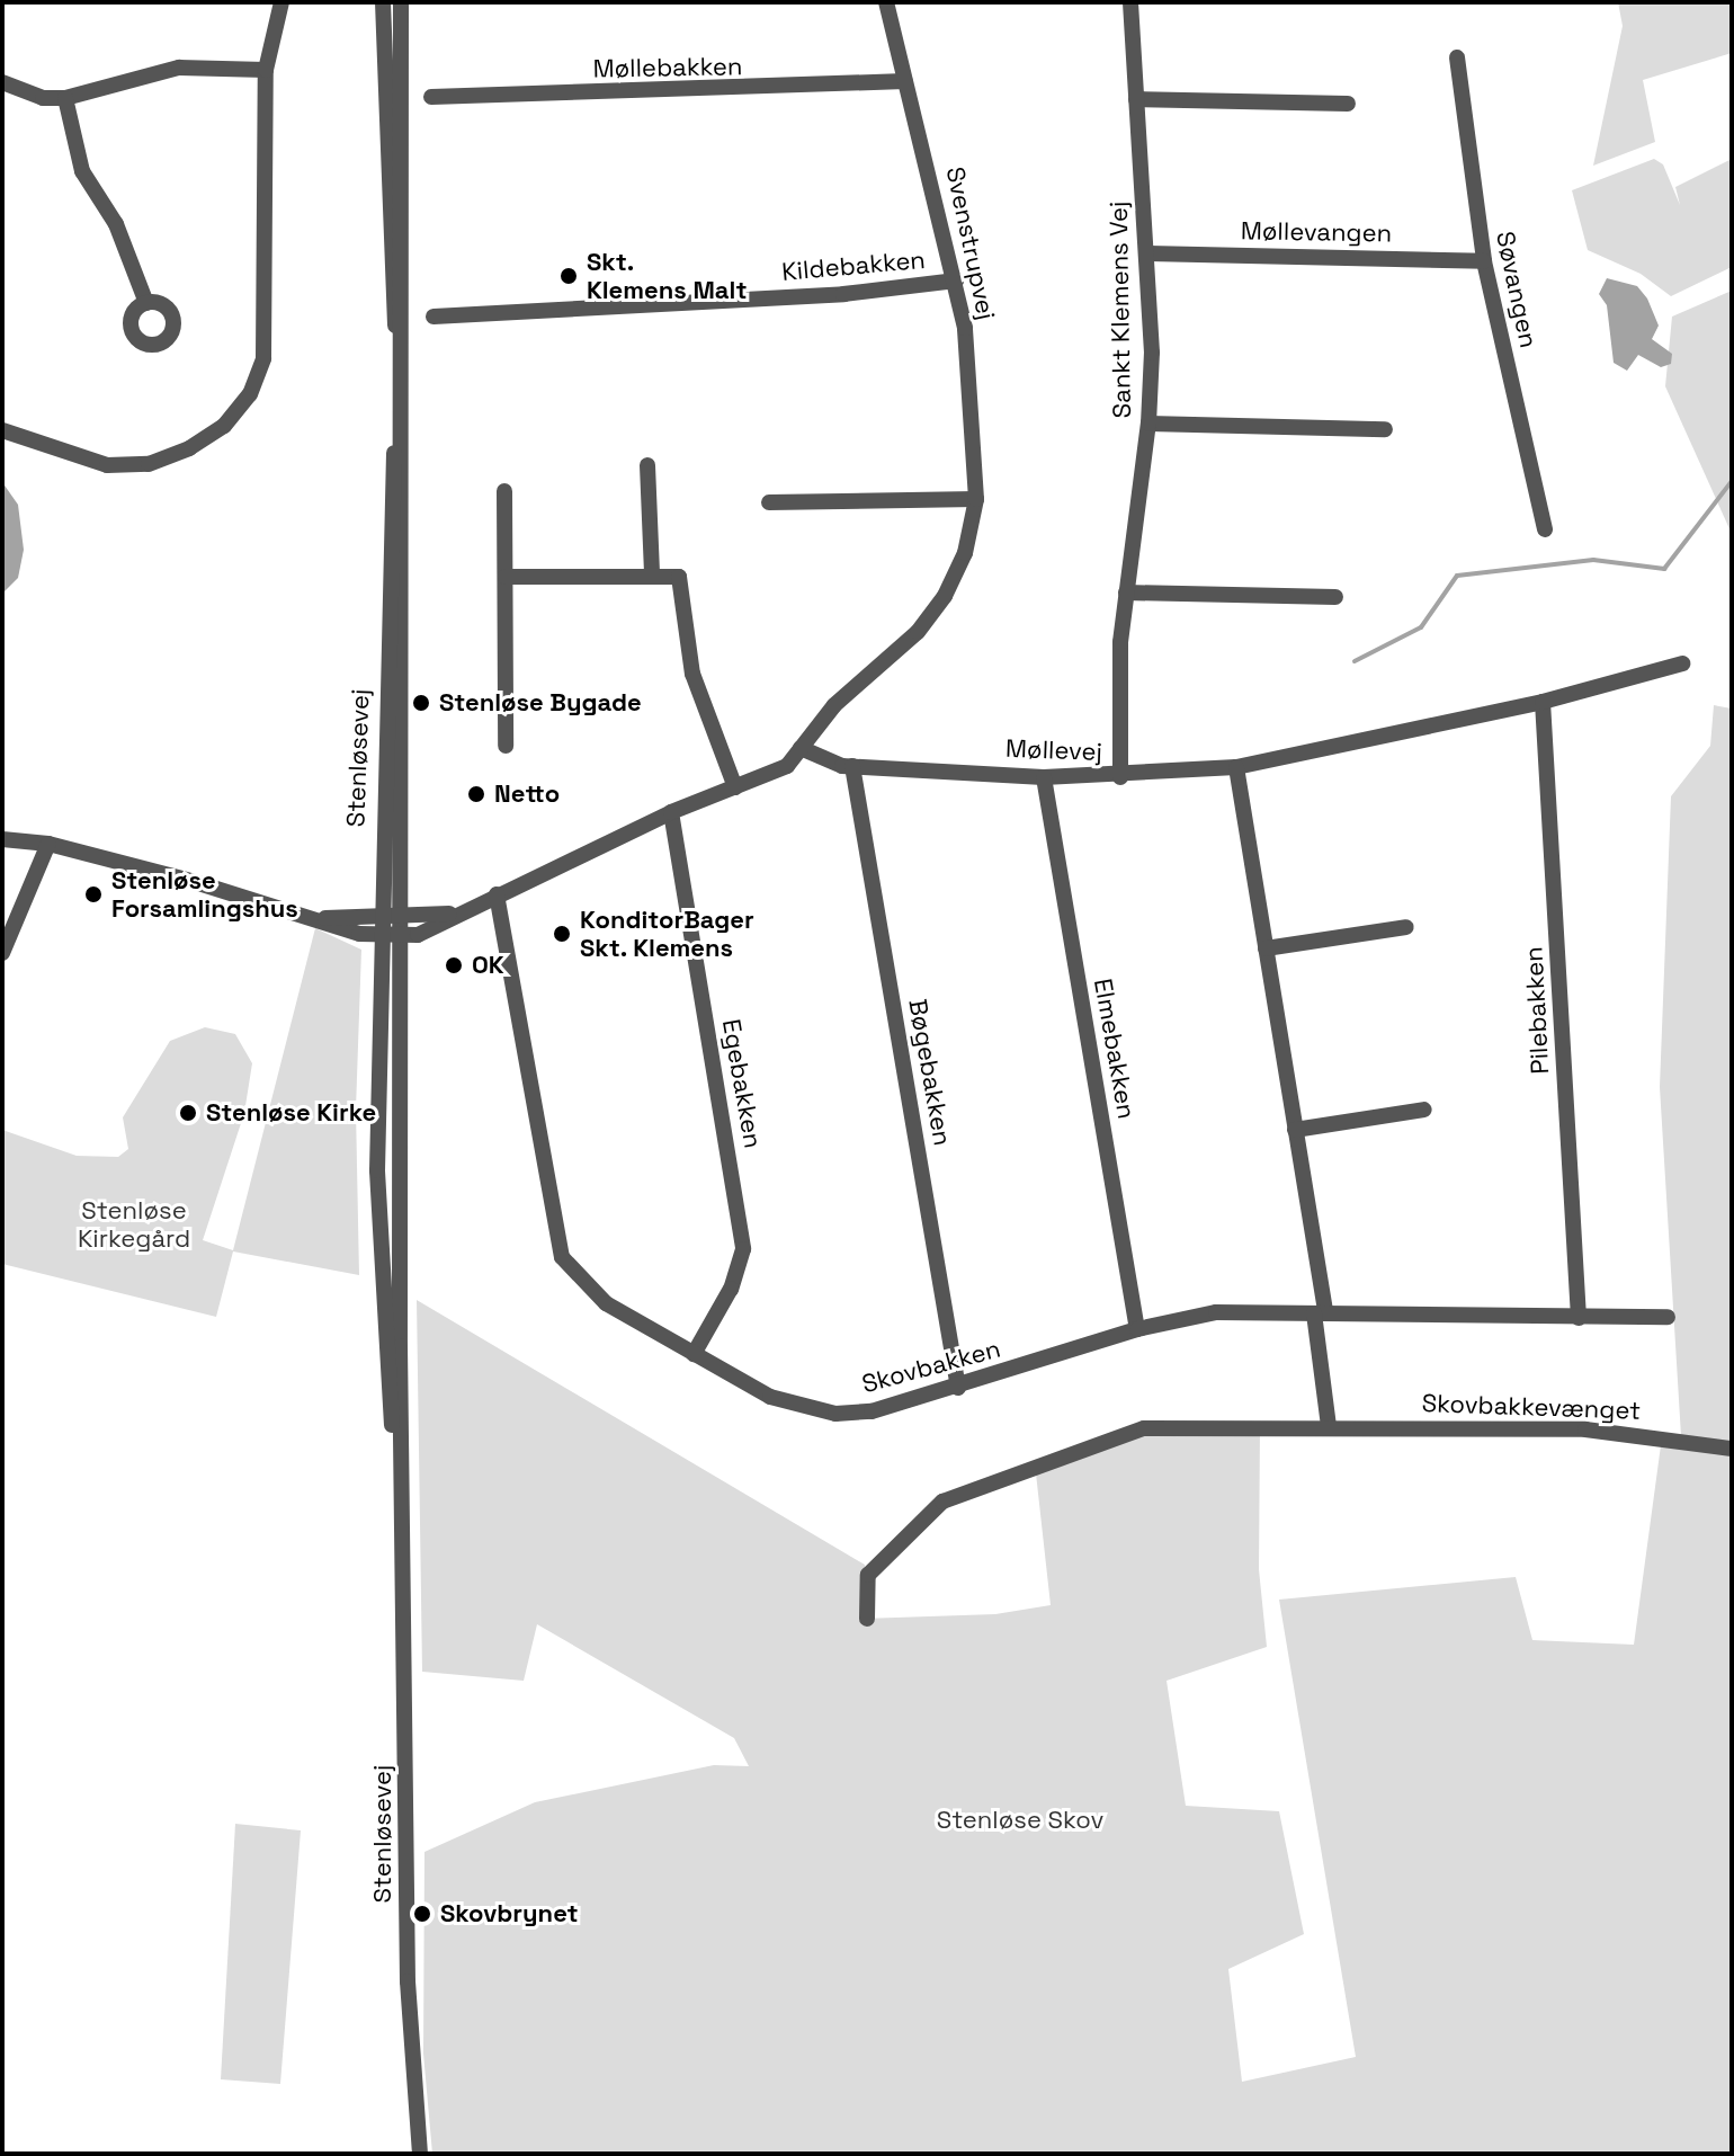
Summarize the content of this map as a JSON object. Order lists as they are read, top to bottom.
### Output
{
  "streets": {
    "street": [
      "Møllebakken",
      "Møllevangen",
      "Svenstrupvej",
      "Kildebakken",
      "Søvangen",
      "Sankt Klemens Vej",
      "Møllevej",
      "Stenløsevej",
      "Pilebakken",
      "Elmebakken",
      "Bøgebakken",
      "Egebakken",
      "Skovbakken",
      "Skovbakkevænget"
    ]
  },
  "crossings": [
    ["Møllebakken", "Svenstrupvej"],
    ["Møllevangen", "Søvangen"],
    ["Møllevangen", "Sankt Klemens Vej"],
    ["Svenstrupvej", "Kildebakken"],
    ["Svenstrupvej", "Møllevej"],
    ["Sankt Klemens Vej", "Møllevej"],
    ["Møllevej", "Pilebakken"],
    ["Møllevej", "Elmebakken"],
    ["Møllevej", "Bøgebakken"],
    ["Pilebakken", "Skovbakken"],
    ["Elmebakken", "Skovbakken"],
    ["Bøgebakken", "Skovbakken"],
    ["Egebakken", "Skovbakken"]
  ],
  "parks": ["Stenløse Kirkegård", "Stenløse Skov"],
  "places": [
    "Skt. Klemens Malt",
    "Stenløse Bygade",
    "Netto",
    "Stenløse Forsamlingshus",
    "KonditorBager Skt. Klemens",
    "OK",
    "Stenløse Kirke",
    "Skovbrynet"
  ]
}
